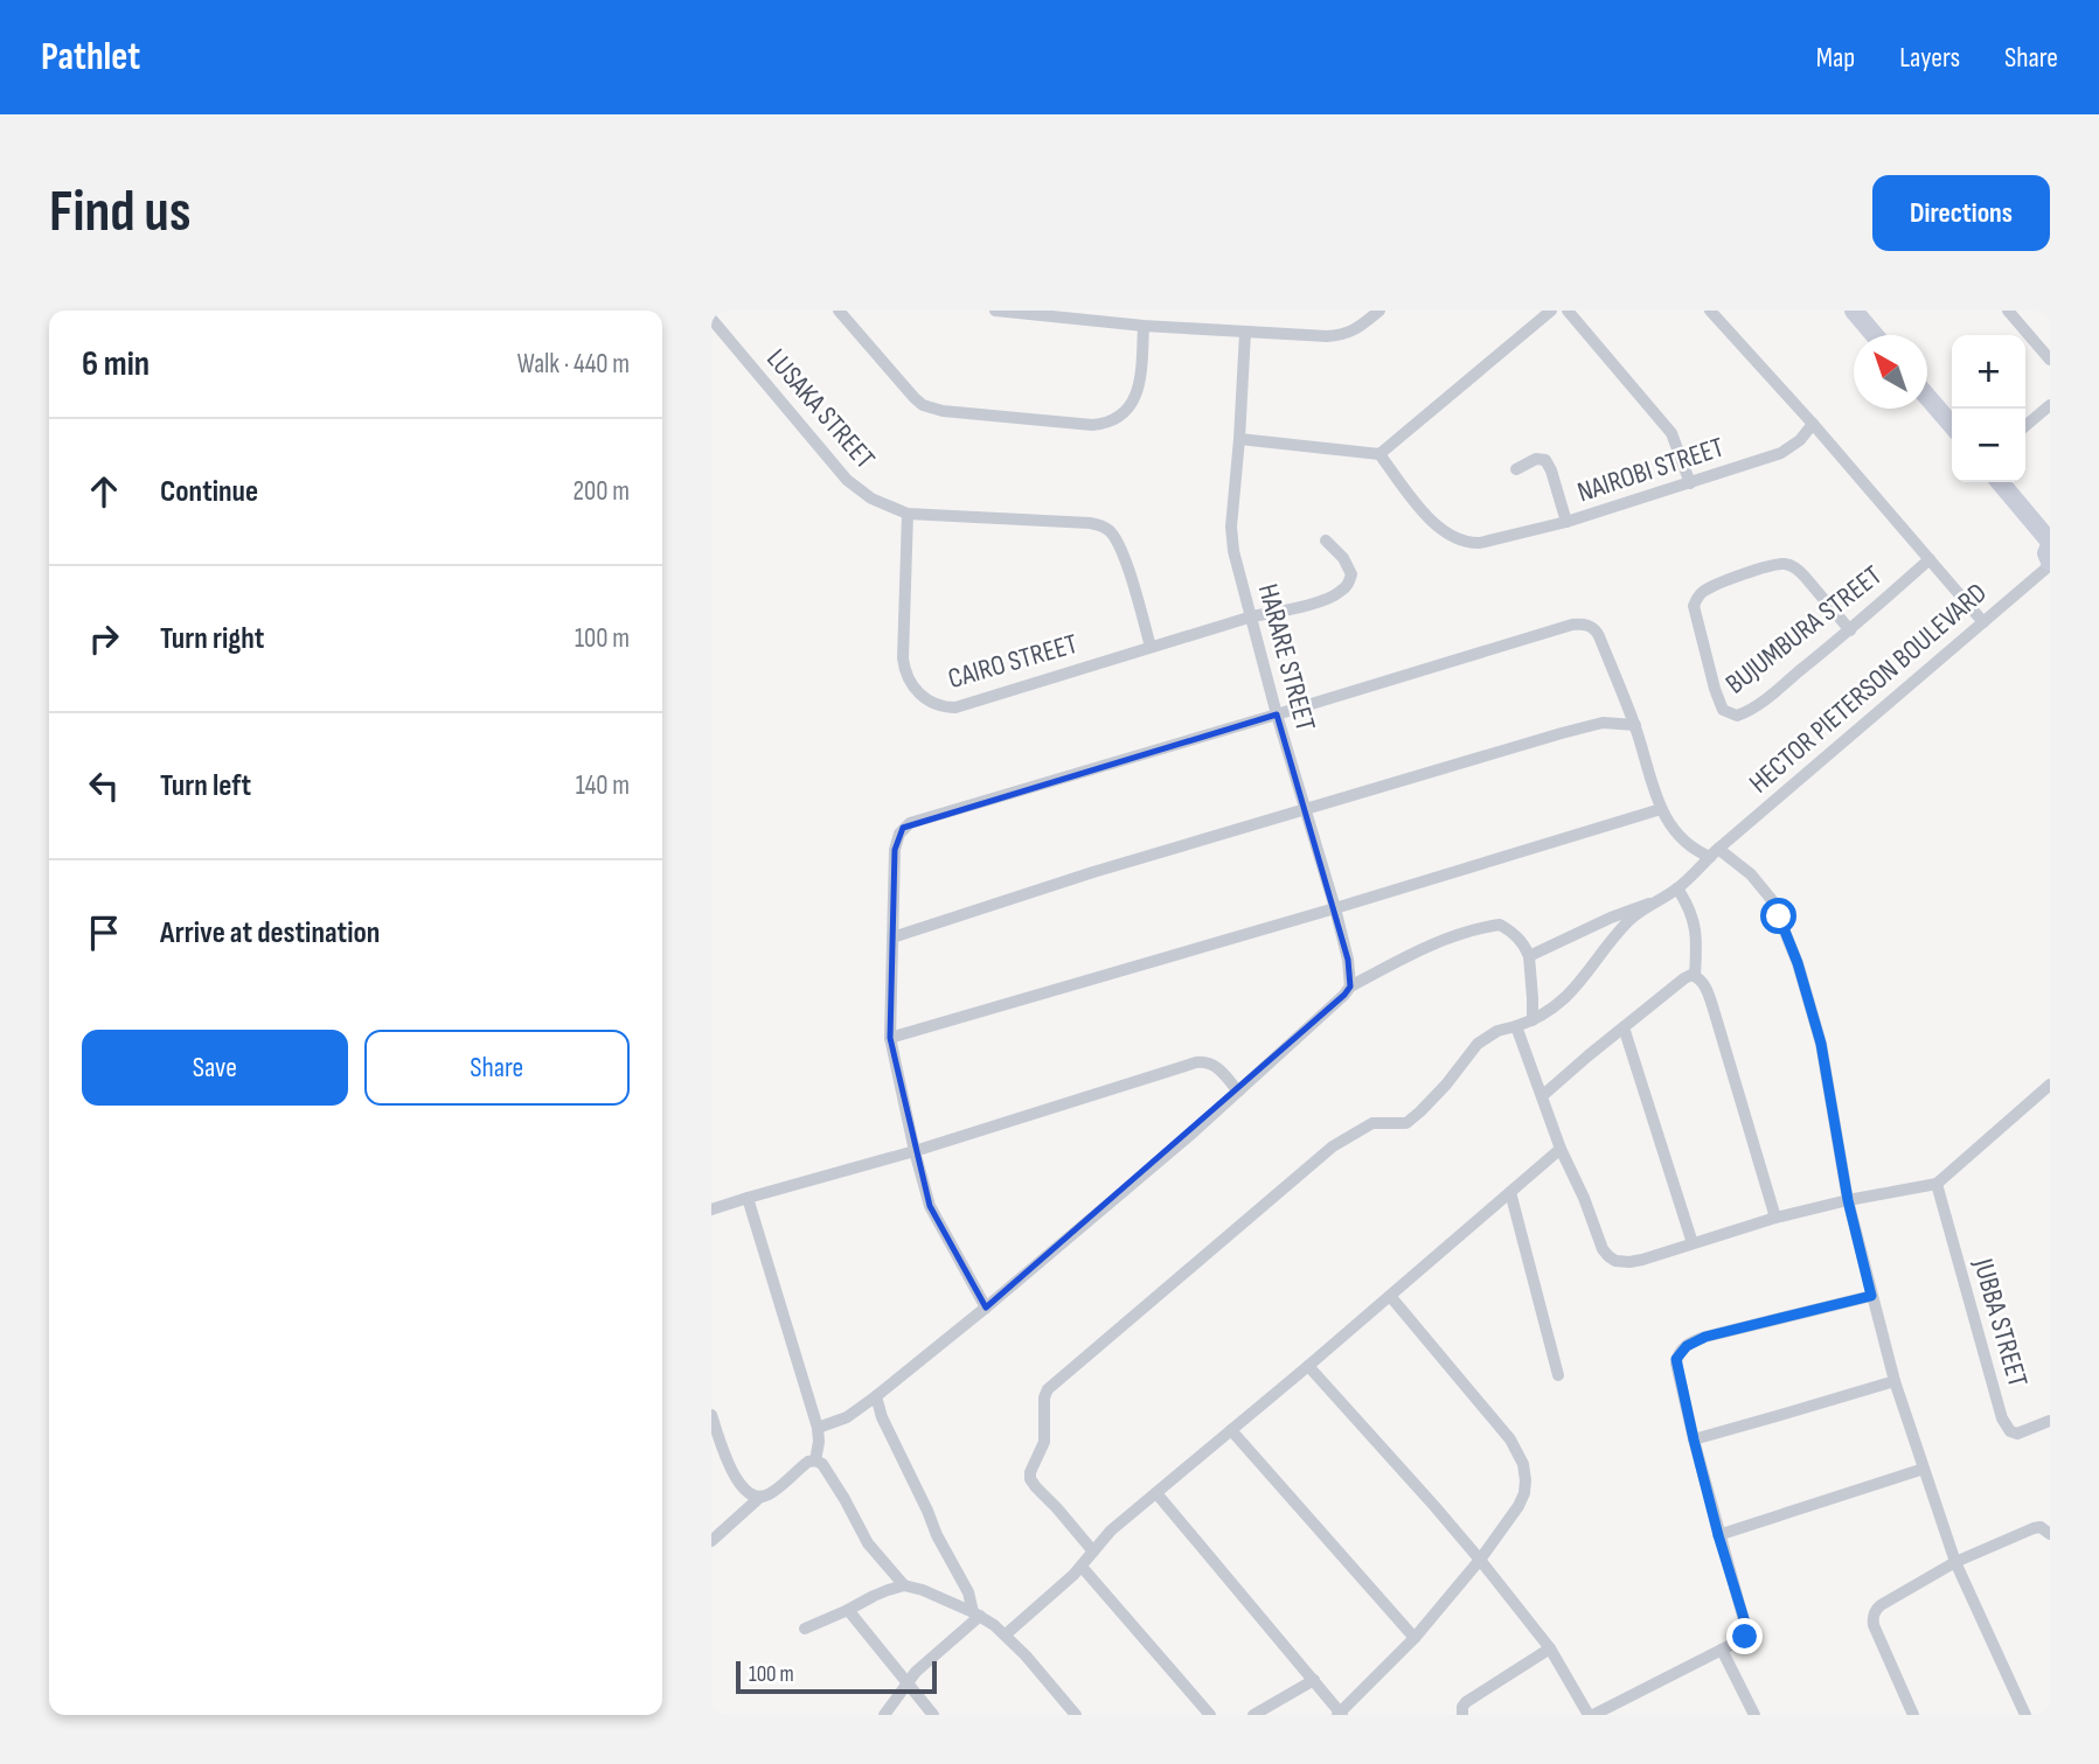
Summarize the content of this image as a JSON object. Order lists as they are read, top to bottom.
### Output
{
  "streets": {
    "street": [
      "LUSAKA STREET",
      "NAIROBI STREET",
      "BUJUMBURA STREET",
      "HARARE STREET",
      "CAIRO STREET",
      "HECTOR PIETERSON BOULEVARD",
      "JUBBA STREET"
    ]
  },
  "crossings": [
    ["LUSAKA STREET", "CAIRO STREET"],
    ["HARARE STREET", "CAIRO STREET"]
  ],
  "scale_bar": "100 m",
  "north": "top left",
  "page": {
    "header": "Pathlet",
    "nav": ["Map", "Layers", "Share"],
    "buttons": [
      "Directions",
      ["Save", "Share"]
    ],
    "title": "Find us",
    "heading": ["6 min", "Walk · 440 m"],
    "map_buttons": ["+", "−"],
    "list": [
      ["Continue", "200 m"],
      ["Turn right", "100 m"],
      ["Turn left", "140 m"],
      "Arrive at destination"
    ],
    "scale": "100 m"
  }
}
